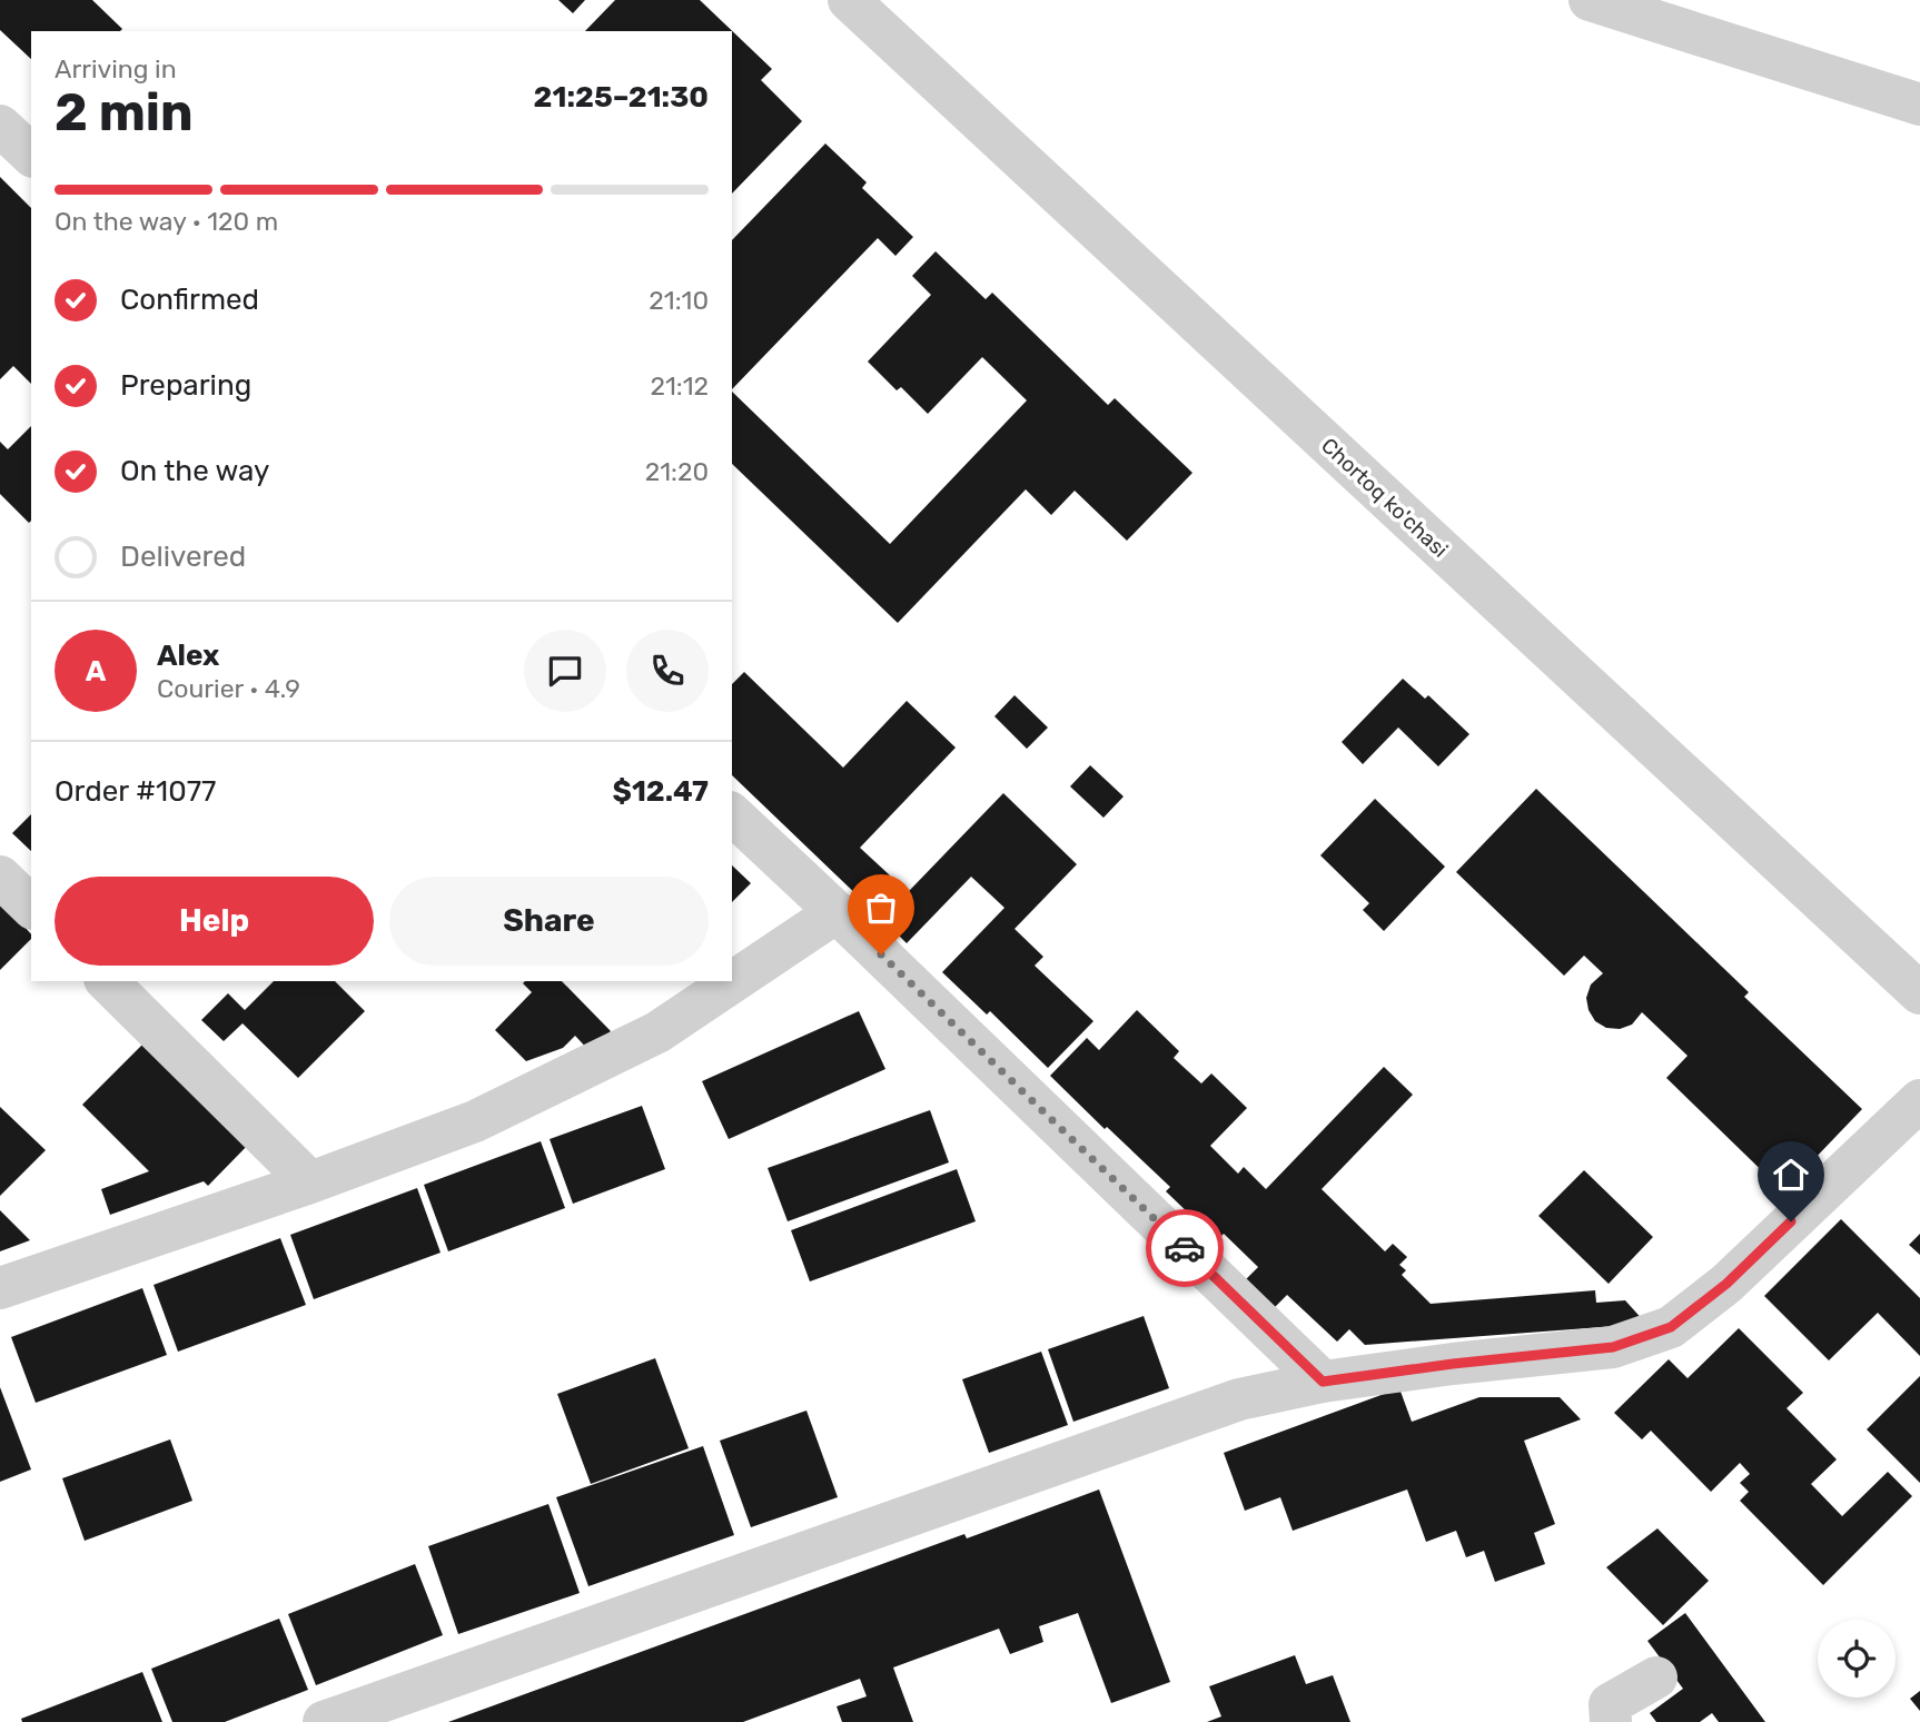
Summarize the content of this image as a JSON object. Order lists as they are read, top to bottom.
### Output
{
  "streets": {
    "street": ["Chortoq ko'chasi"]
  },
  "page": {
    "heading": ["2 min", "Arriving in", "21:25–21:30"],
    "panel": [
      "Alex",
      "Courier · 4.9",
      "Order #1077",
      "$12.47"
    ],
    "bar": "On the way · 120 m",
    "list": [
      ["Confirmed", "21:10"],
      ["Preparing", "21:12"],
      ["On the way", "21:20"],
      "Delivered"
    ],
    "round": "A",
    "buttons": ["Help", "Share"]
  }
}
